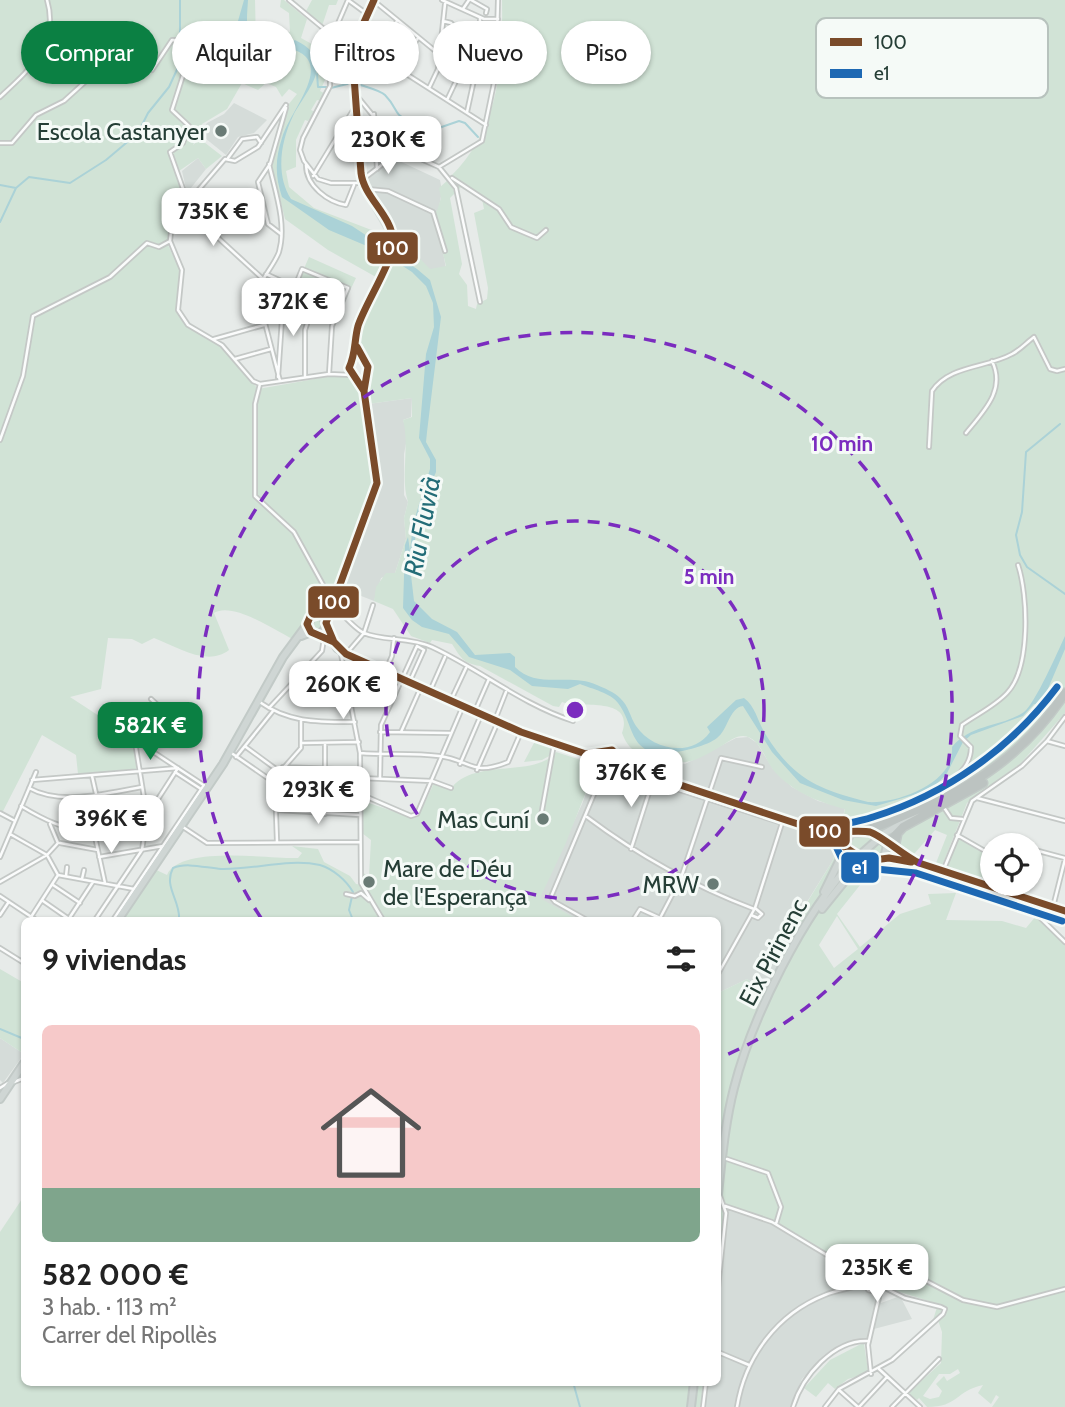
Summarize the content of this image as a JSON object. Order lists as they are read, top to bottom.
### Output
{
  "streets": {
    "highway": ["Eix Pirinenc"]
  },
  "water": ["Riu Fluvià"],
  "places": [
    "Escola Castanyer",
    "Mas Cuní",
    "Mare de Déu de l'Esperança",
    "MRW"
  ],
  "lines": ["transit line 100", "transit line e1"],
  "legend": ["100", "e1"],
  "page": {
    "chip": [
      "Comprar",
      "Alquilar",
      "Filtros",
      "Nuevo",
      "Piso"
    ],
    "price": [
      "230K €",
      "735K €",
      "372K €",
      "260K €",
      "582K €",
      "376K €",
      "293K €",
      "396K €",
      "235K €"
    ],
    "heading": "9 viviendas",
    "list": [
      {
        "name": "582 000 €",
        "note": "3 hab. · 113 m² · Carrer del Ripollès"
      }
    ]
  },
  "rings": ["10 min", "5 min"]
}
